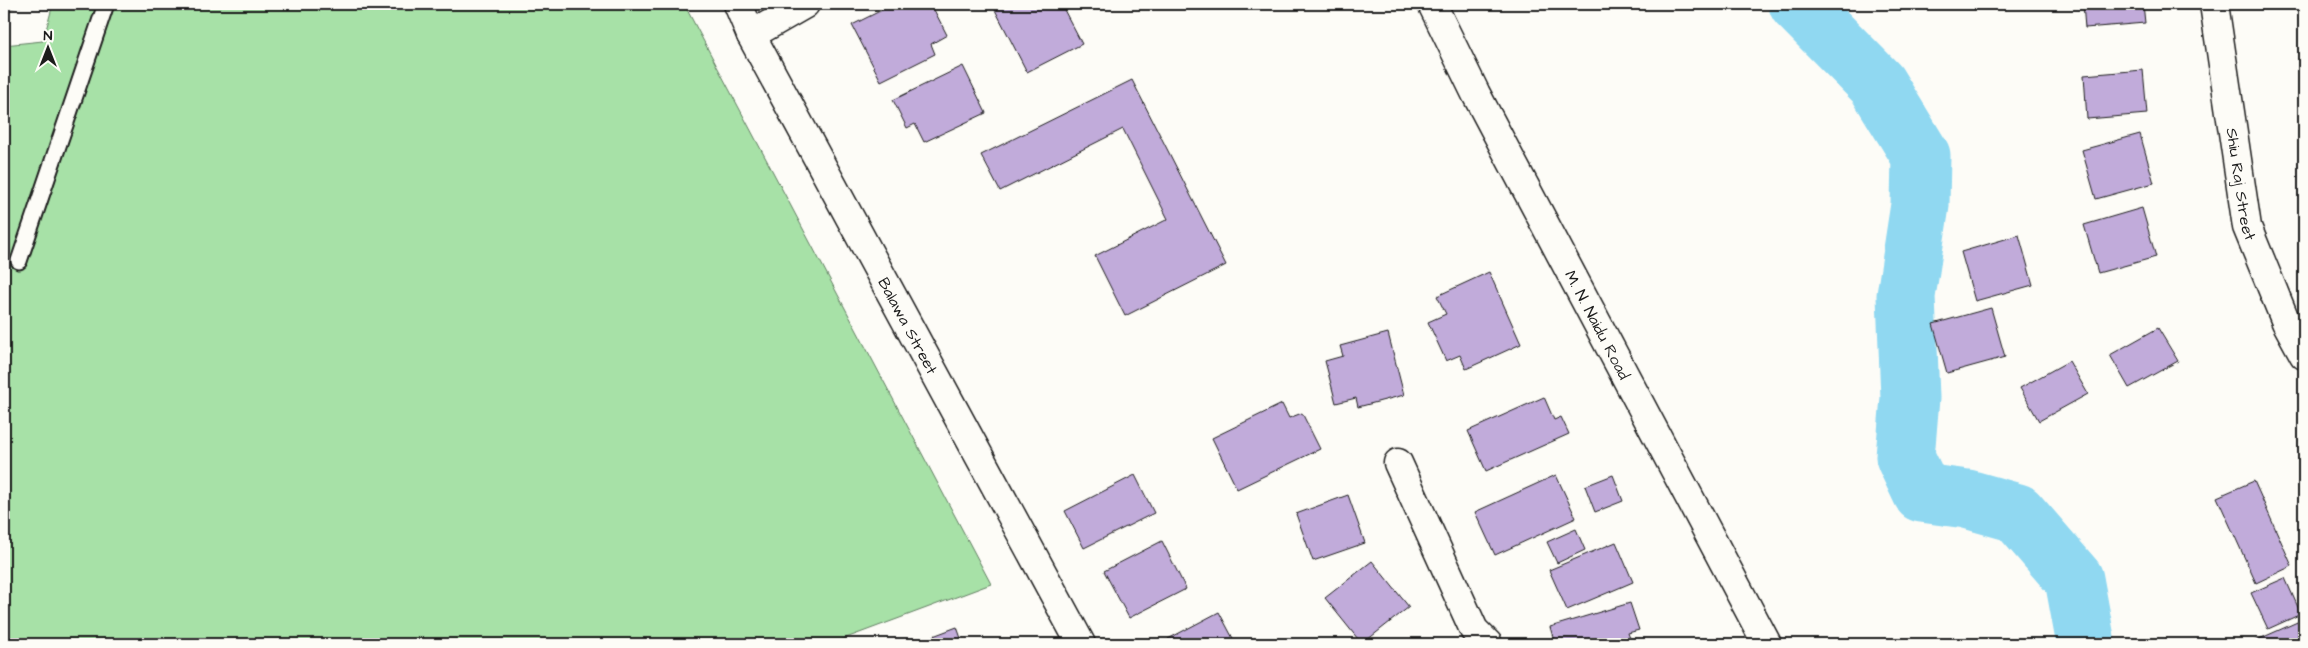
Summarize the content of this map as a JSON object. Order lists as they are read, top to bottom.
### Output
{
  "streets": {
    "street": ["Shiu Raj Street", "Balawa Street", "M. N. Naidu Road"]
  },
  "north": "top"
}
